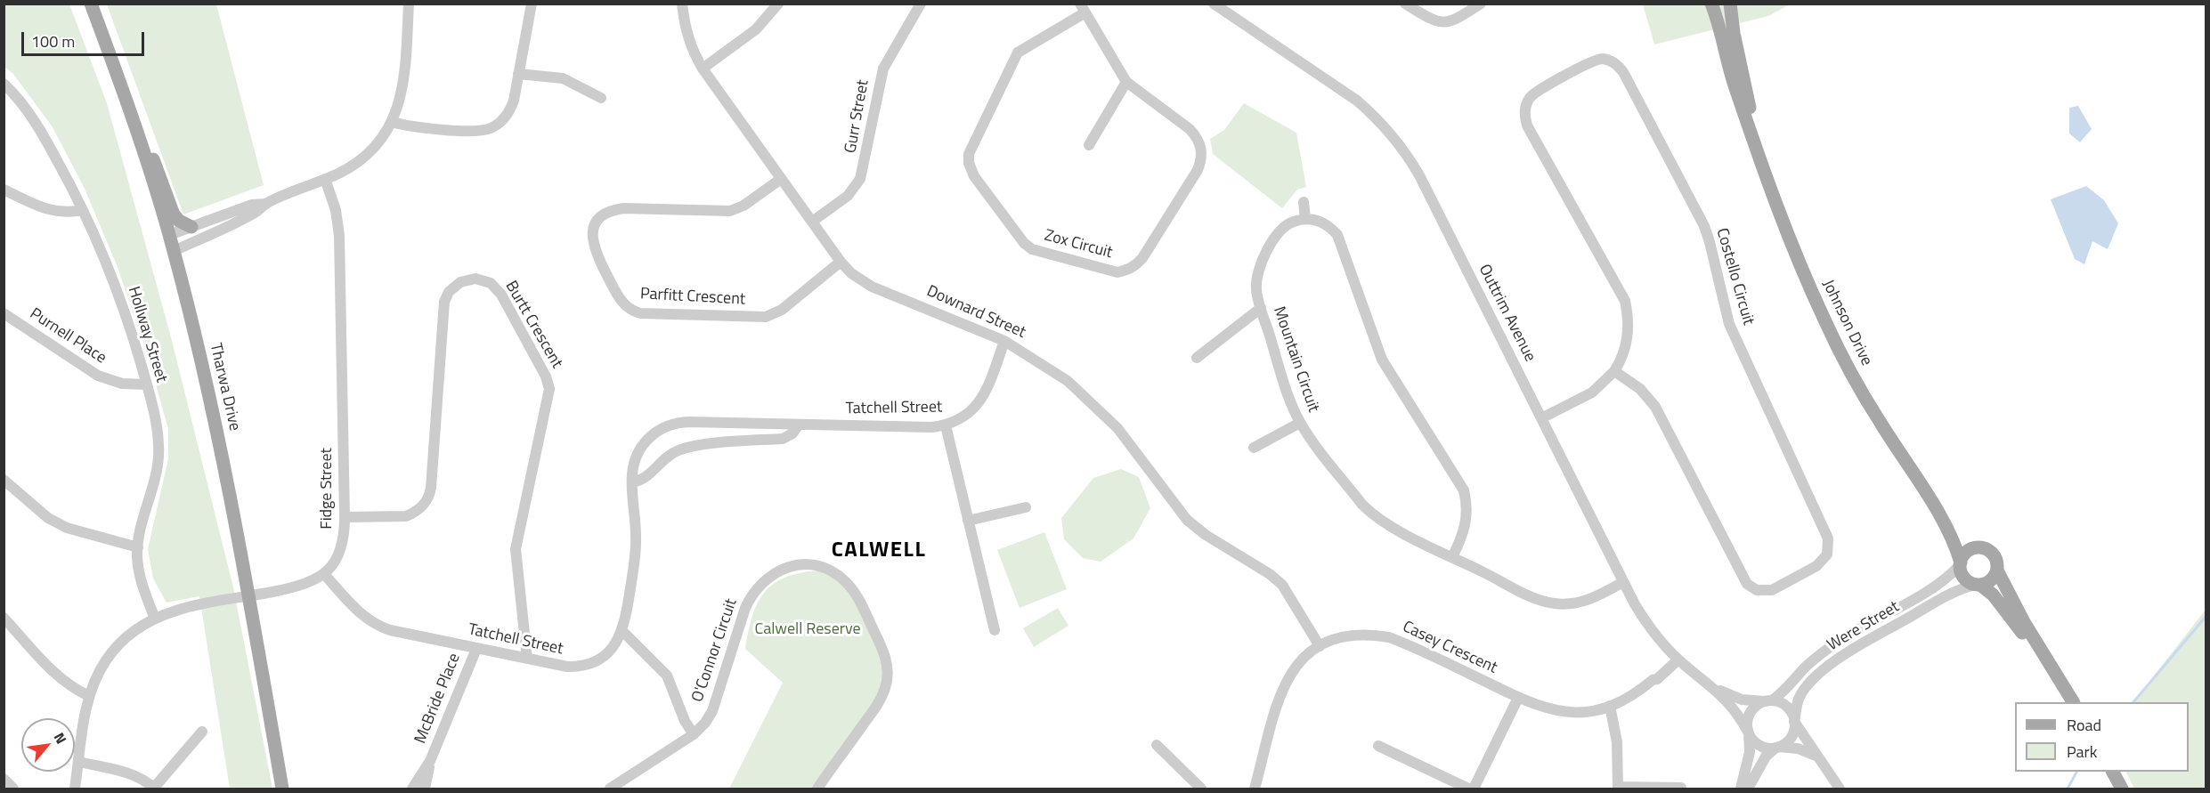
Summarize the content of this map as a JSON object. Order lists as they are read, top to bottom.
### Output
{
  "streets": {
    "main road": ["Johnson Drive", "Tharwa Drive"],
    "street": [
      "Gurr Street",
      "Zox Circuit",
      "Costello Circuit",
      "Parfitt Crescent",
      "Downard Street",
      "Outtrim Avenue",
      "Burtt Crescent",
      "Hollway Street",
      "Purnell Place",
      "Mountain Circuit",
      "Tatchell Street",
      "Fidge Street",
      "Were Street",
      "Casey Crescent",
      "O'Connor Circuit",
      "McBride Place"
    ]
  },
  "crossings": [
    ["Gurr Street", "Downard Street"],
    ["Costello Circuit", "Outtrim Avenue"],
    ["Parfitt Crescent", "Downard Street"],
    ["Downard Street", "Tatchell Street"],
    ["Downard Street", "Casey Crescent"],
    ["Outtrim Avenue", "Mountain Circuit"],
    ["Outtrim Avenue", "Were Street"],
    ["Outtrim Avenue", "Casey Crescent"],
    ["Johnson Drive", "Were Street"],
    ["Burtt Crescent", "Tatchell Street"],
    ["Burtt Crescent", "Fidge Street"],
    ["Hollway Street", "Purnell Place"],
    ["Hollway Street", "Fidge Street"],
    ["Tatchell Street", "Fidge Street"],
    ["Tatchell Street", "McBride Place"]
  ],
  "districts": ["CALWELL"],
  "parks": ["Calwell Reserve"],
  "legend": ["Road", "Park"],
  "scale_bar": "100 m",
  "north": "top right"
}
